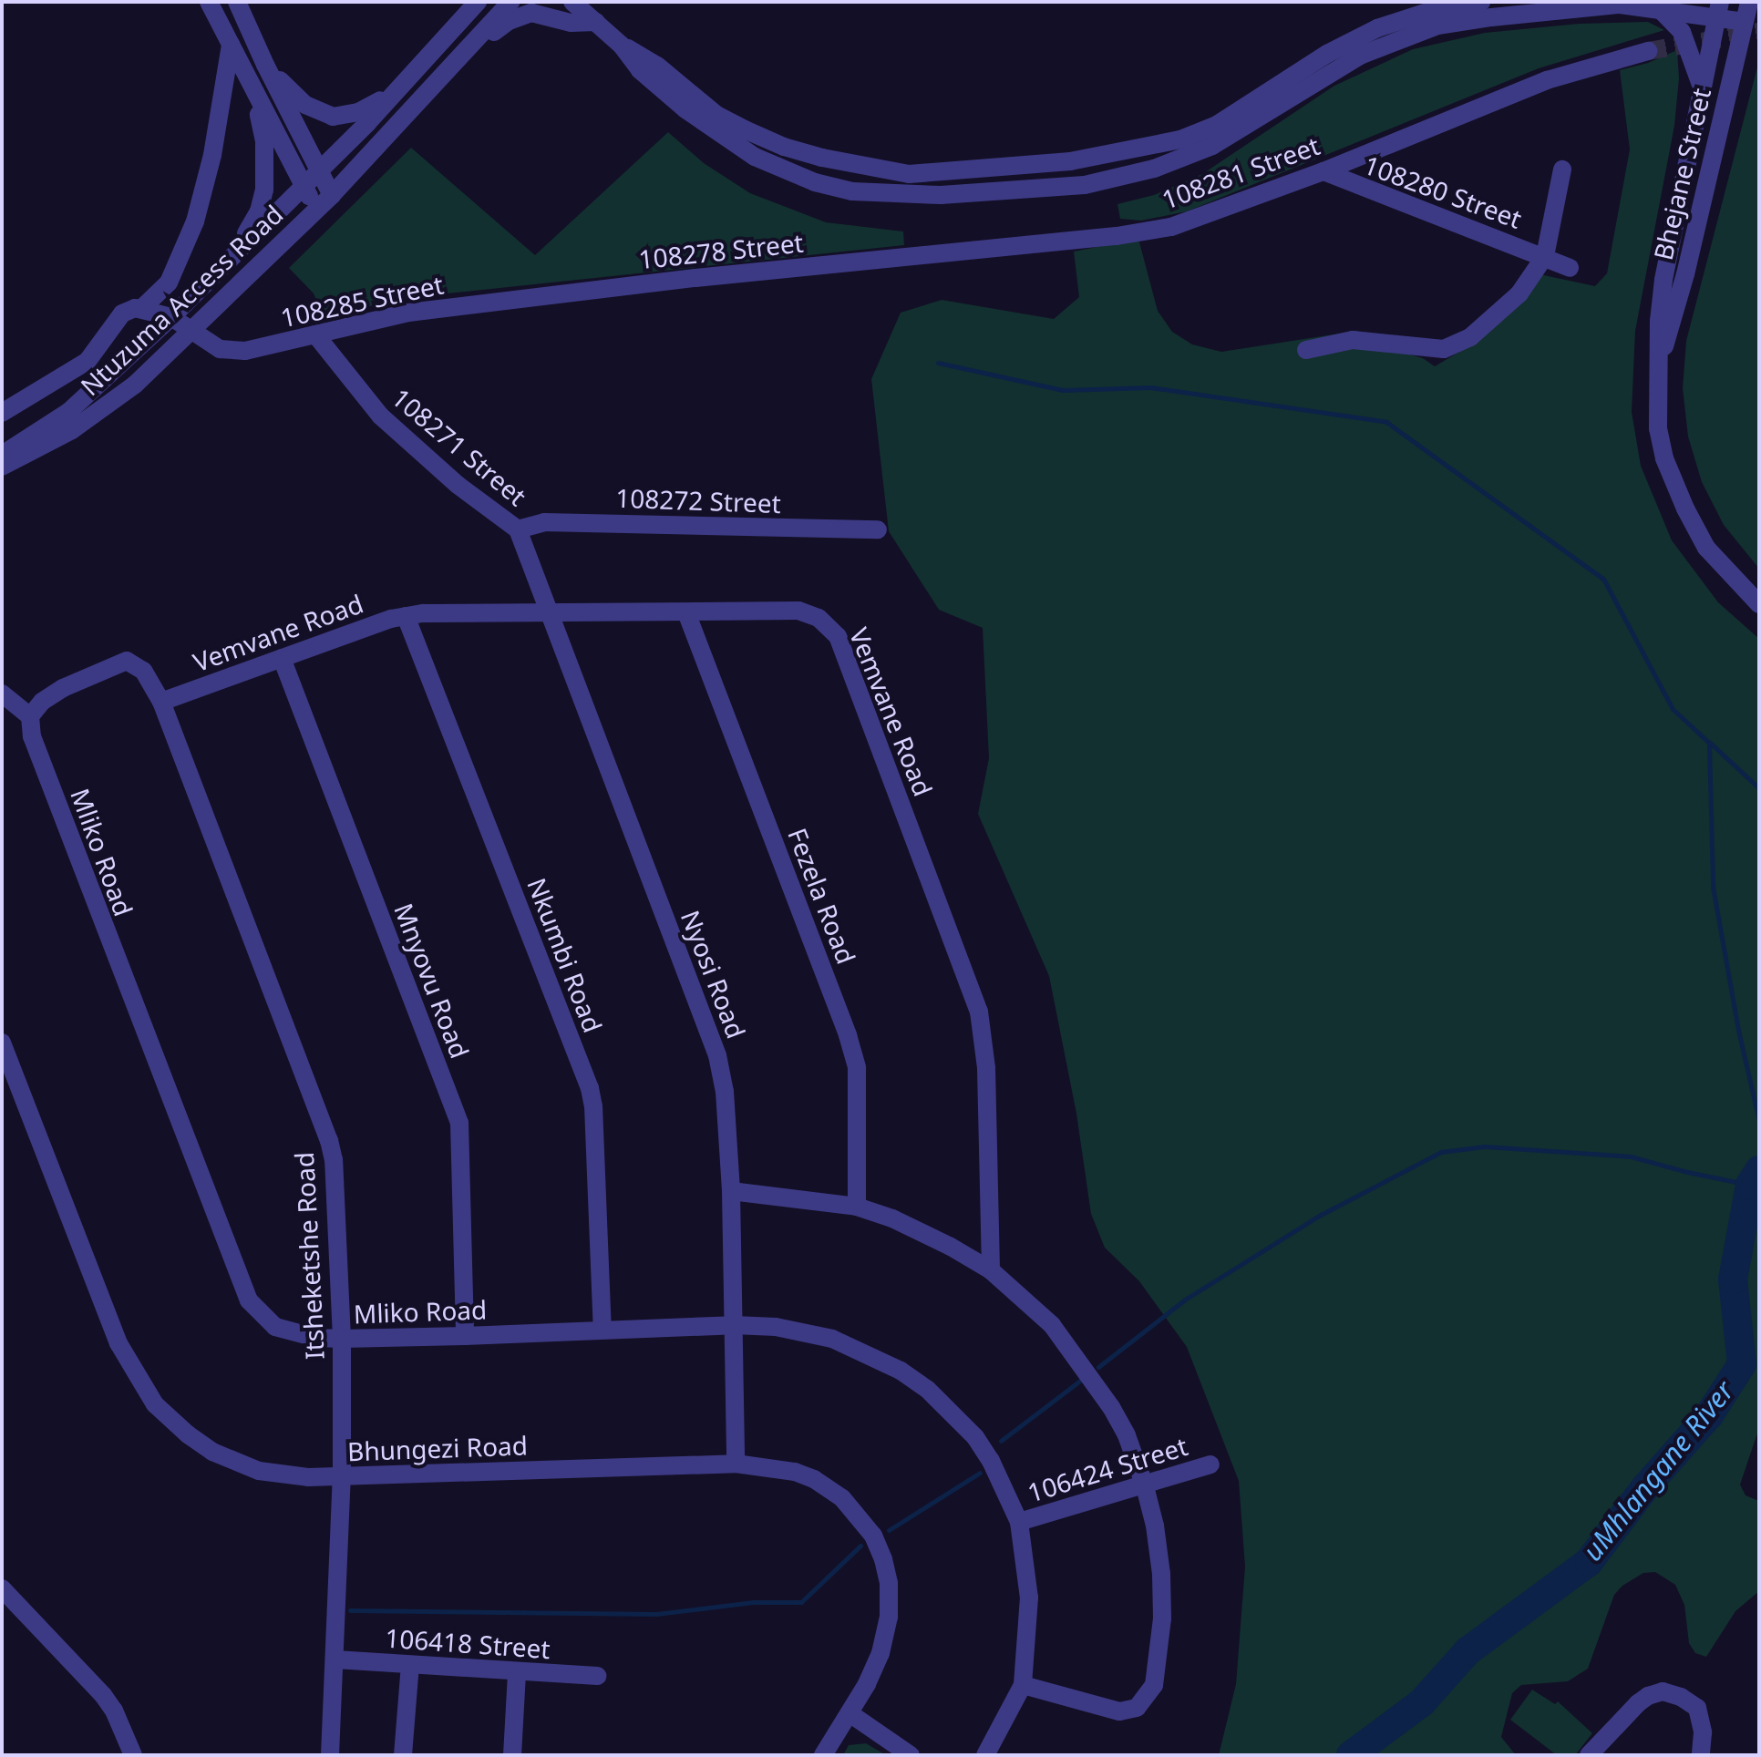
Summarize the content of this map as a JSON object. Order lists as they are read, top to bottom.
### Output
{
  "streets": {
    "street": [
      "108281 Street",
      "Bhejane Street",
      "108280 Street",
      "108278 Street",
      "Ntuzuma Access Road",
      "108285 Street",
      "108271 Street",
      "108272 Street",
      "Vemvane Road",
      "Mliko Road",
      "Fezela Road",
      "Nkumbi Road",
      "Nyosi Road",
      "Mnyovu Road",
      "Itsheketshe Road",
      "Bhungezi Road",
      "106424 Street",
      "106418 Street"
    ]
  },
  "crossings": [
    ["108281 Street", "108280 Street"],
    ["108281 Street", "108278 Street"],
    ["108278 Street", "108285 Street"],
    ["Ntuzuma Access Road", "108285 Street"],
    ["108285 Street", "108271 Street"],
    ["108271 Street", "108272 Street"],
    ["108271 Street", "Nyosi Road"],
    ["108272 Street", "Nyosi Road"],
    ["Vemvane Road", "Fezela Road"],
    ["Vemvane Road", "Nkumbi Road"],
    ["Vemvane Road", "Nyosi Road"],
    ["Vemvane Road", "Mnyovu Road"],
    ["Vemvane Road", "Itsheketshe Road"],
    ["Mliko Road", "Nkumbi Road"],
    ["Mliko Road", "Nyosi Road"],
    ["Mliko Road", "Mnyovu Road"],
    ["Mliko Road", "Itsheketshe Road"],
    ["Mliko Road", "106424 Street"],
    ["Nyosi Road", "Bhungezi Road"],
    ["Itsheketshe Road", "Bhungezi Road"],
    ["Itsheketshe Road", "106418 Street"]
  ],
  "water": ["uMhlangane River"]
}
